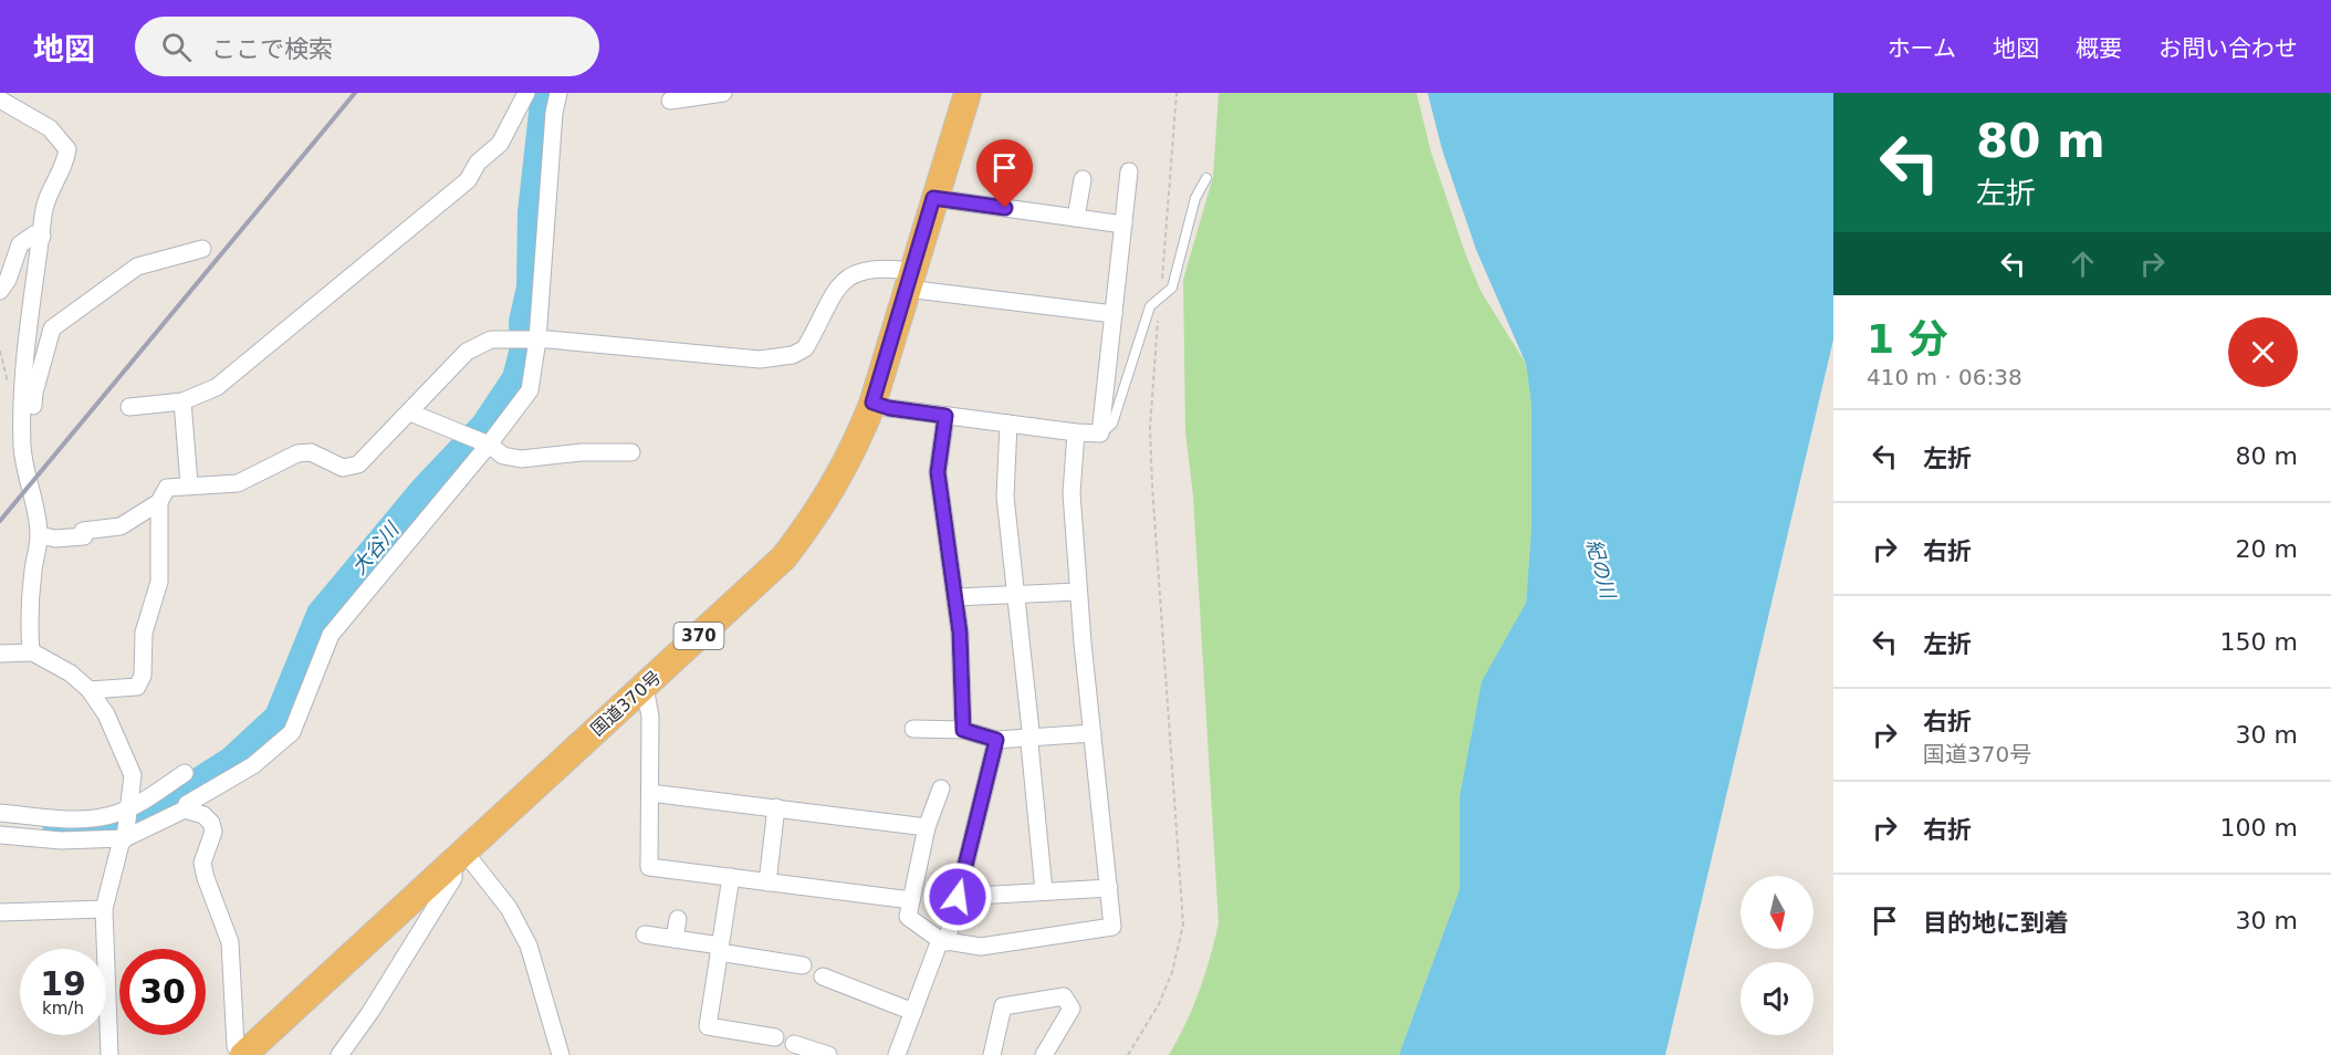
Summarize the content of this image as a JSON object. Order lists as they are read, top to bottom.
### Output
{
  "streets": {
    "highway": ["370", "国道370号"]
  },
  "water": ["大谷川", "紀の川"],
  "north": "bottom",
  "page": {
    "header": "地図",
    "search": "ここで検索",
    "nav": [
      "ホーム",
      "地図",
      "概要",
      "お問い合わせ"
    ],
    "turn": ["80 m", "左折"],
    "heading": ["1 分", "410 m · 06:38"],
    "list": [
      {
        "name": "左折",
        "value": "80 m"
      },
      {
        "name": "右折",
        "value": "20 m"
      },
      {
        "name": "左折",
        "value": "150 m"
      },
      {
        "name": "右折",
        "note": "国道370号",
        "value": "30 m"
      },
      {
        "name": "右折",
        "value": "100 m"
      },
      {
        "name": "目的地に到着",
        "value": "30 m"
      }
    ],
    "speed": "19 km/h",
    "limit": "30"
  }
}
